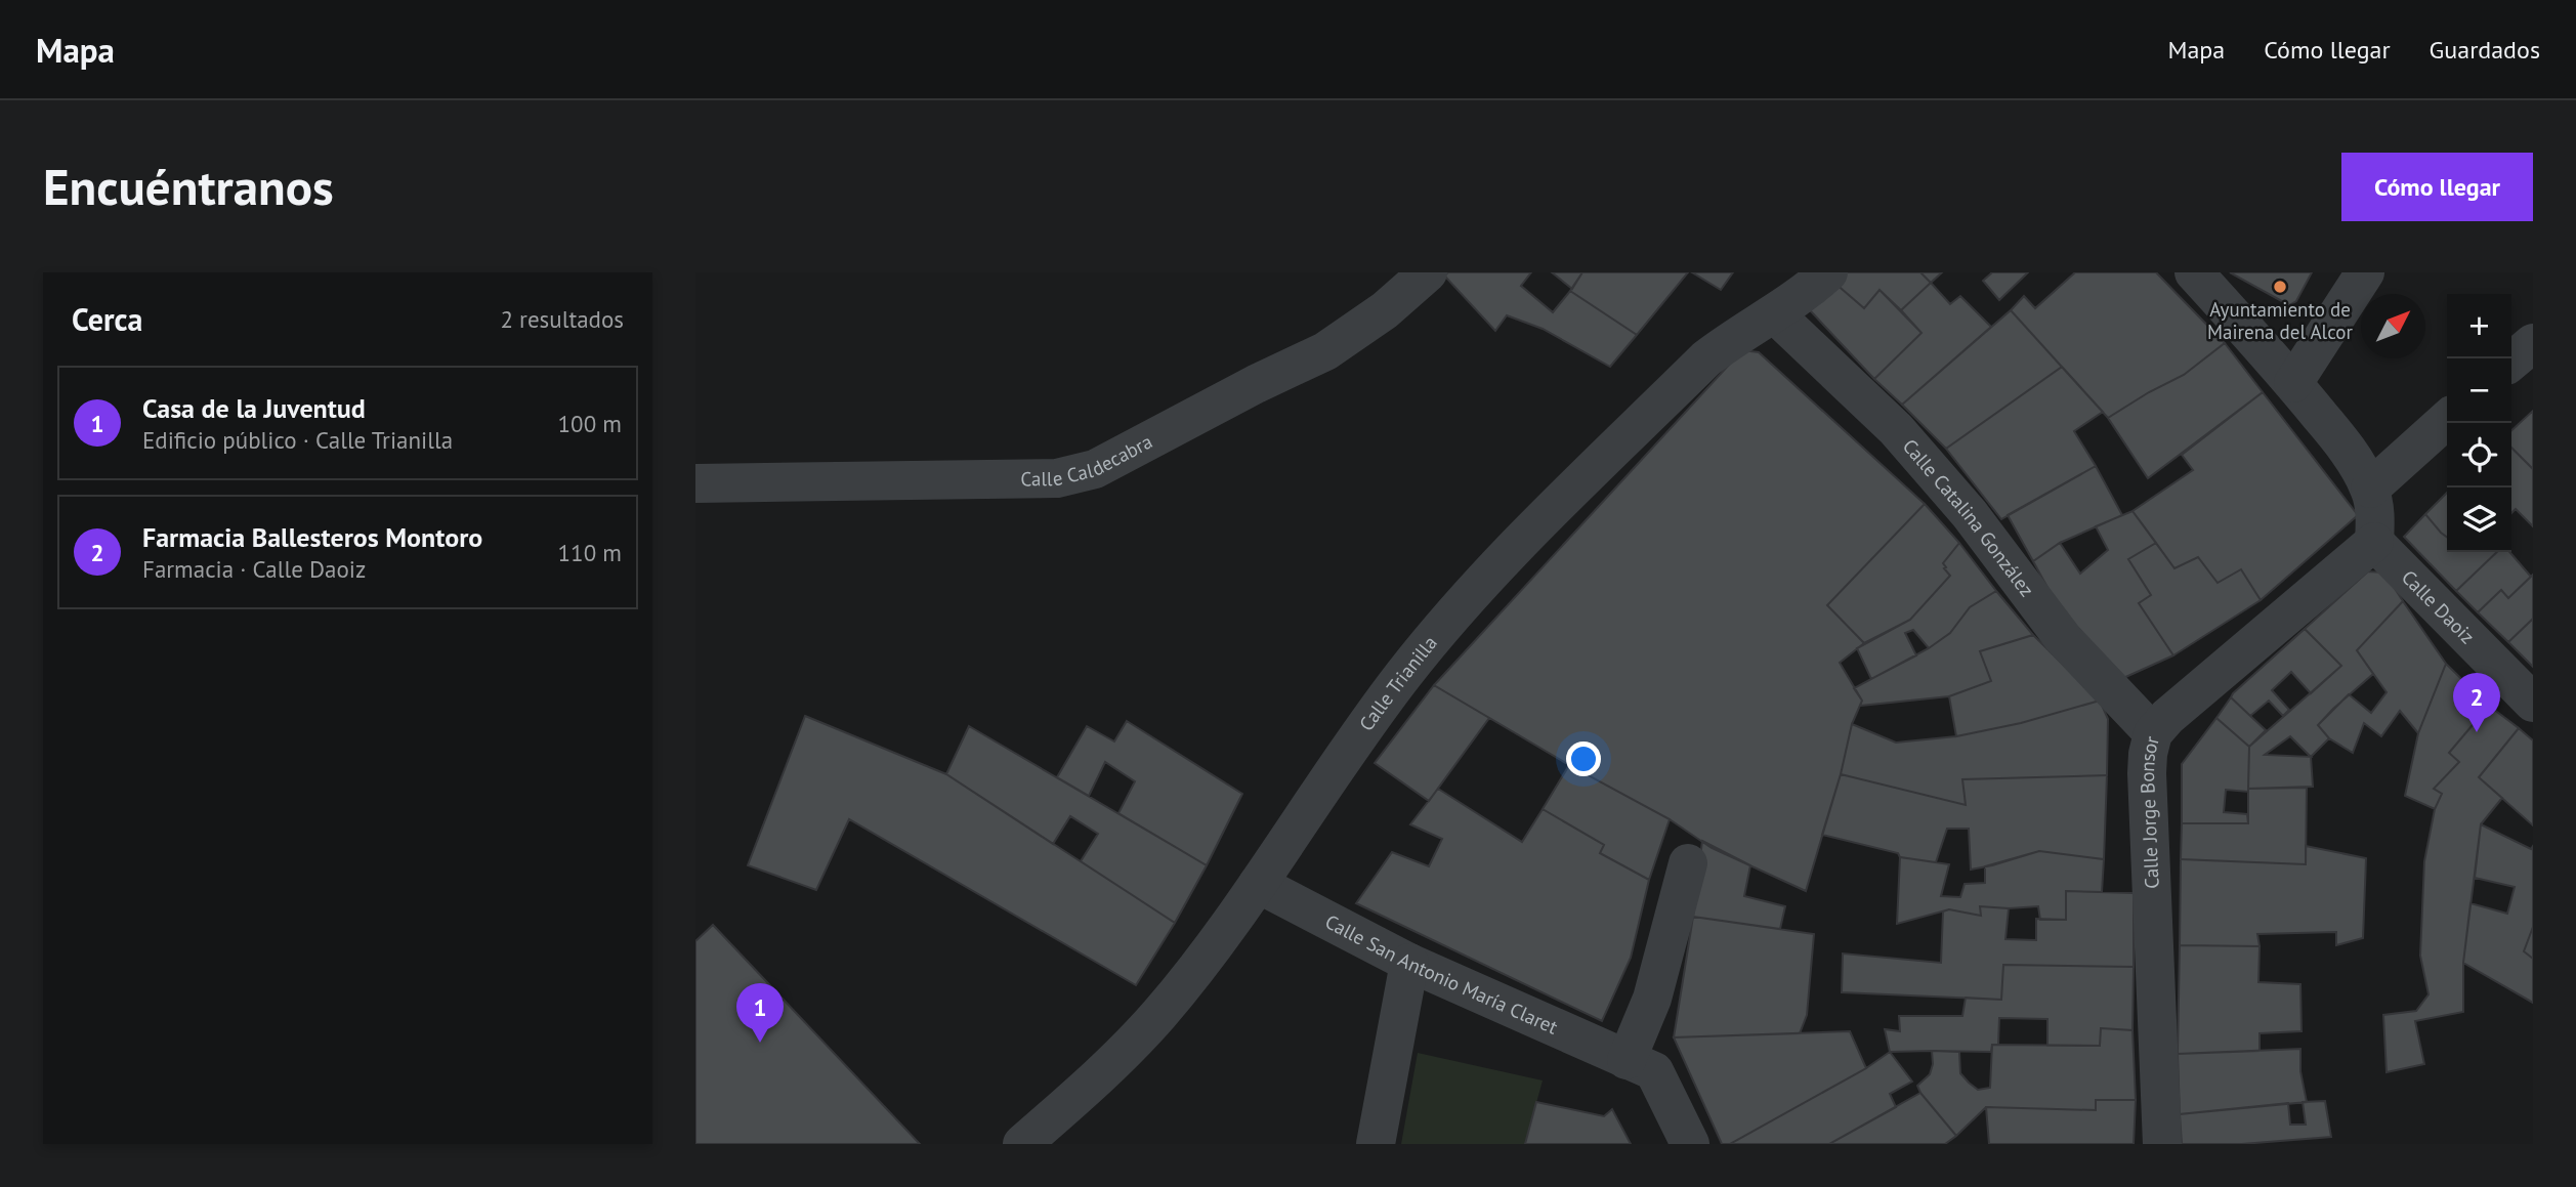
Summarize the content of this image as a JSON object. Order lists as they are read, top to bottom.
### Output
{
  "streets": {
    "street": [
      "Calle Caldecabra",
      "Calle Catalina González",
      "Calle Daoiz",
      "Calle Trianilla",
      "Calle Jorge Bonsor",
      "Calle San Antonio María Claret"
    ]
  },
  "crossings": [
    ["Calle Catalina González", "Calle Trianilla"],
    ["Calle Catalina González", "Calle Jorge Bonsor"],
    ["Calle Daoiz", "Calle Jorge Bonsor"],
    ["Calle Trianilla", "Calle San Antonio María Claret"]
  ],
  "places": ["Ayuntamiento de Mairena del Alcor"],
  "north": "top right",
  "page": {
    "header": "Mapa",
    "nav": ["Mapa", "Cómo llegar", "Guardados"],
    "buttons": "Cómo llegar",
    "title": "Encuéntranos",
    "heading": ["Cerca", "2 resultados"],
    "map_buttons": ["+", "−"],
    "list": [
      {
        "mark": "1",
        "name": "Casa de la Juventud",
        "note": "Edificio público · Calle Trianilla",
        "value": "100 m"
      },
      {
        "mark": "2",
        "name": "Farmacia Ballesteros Montoro",
        "note": "Farmacia · Calle Daoiz",
        "value": "110 m"
      }
    ],
    "pins": ["2", "1"]
  }
}
